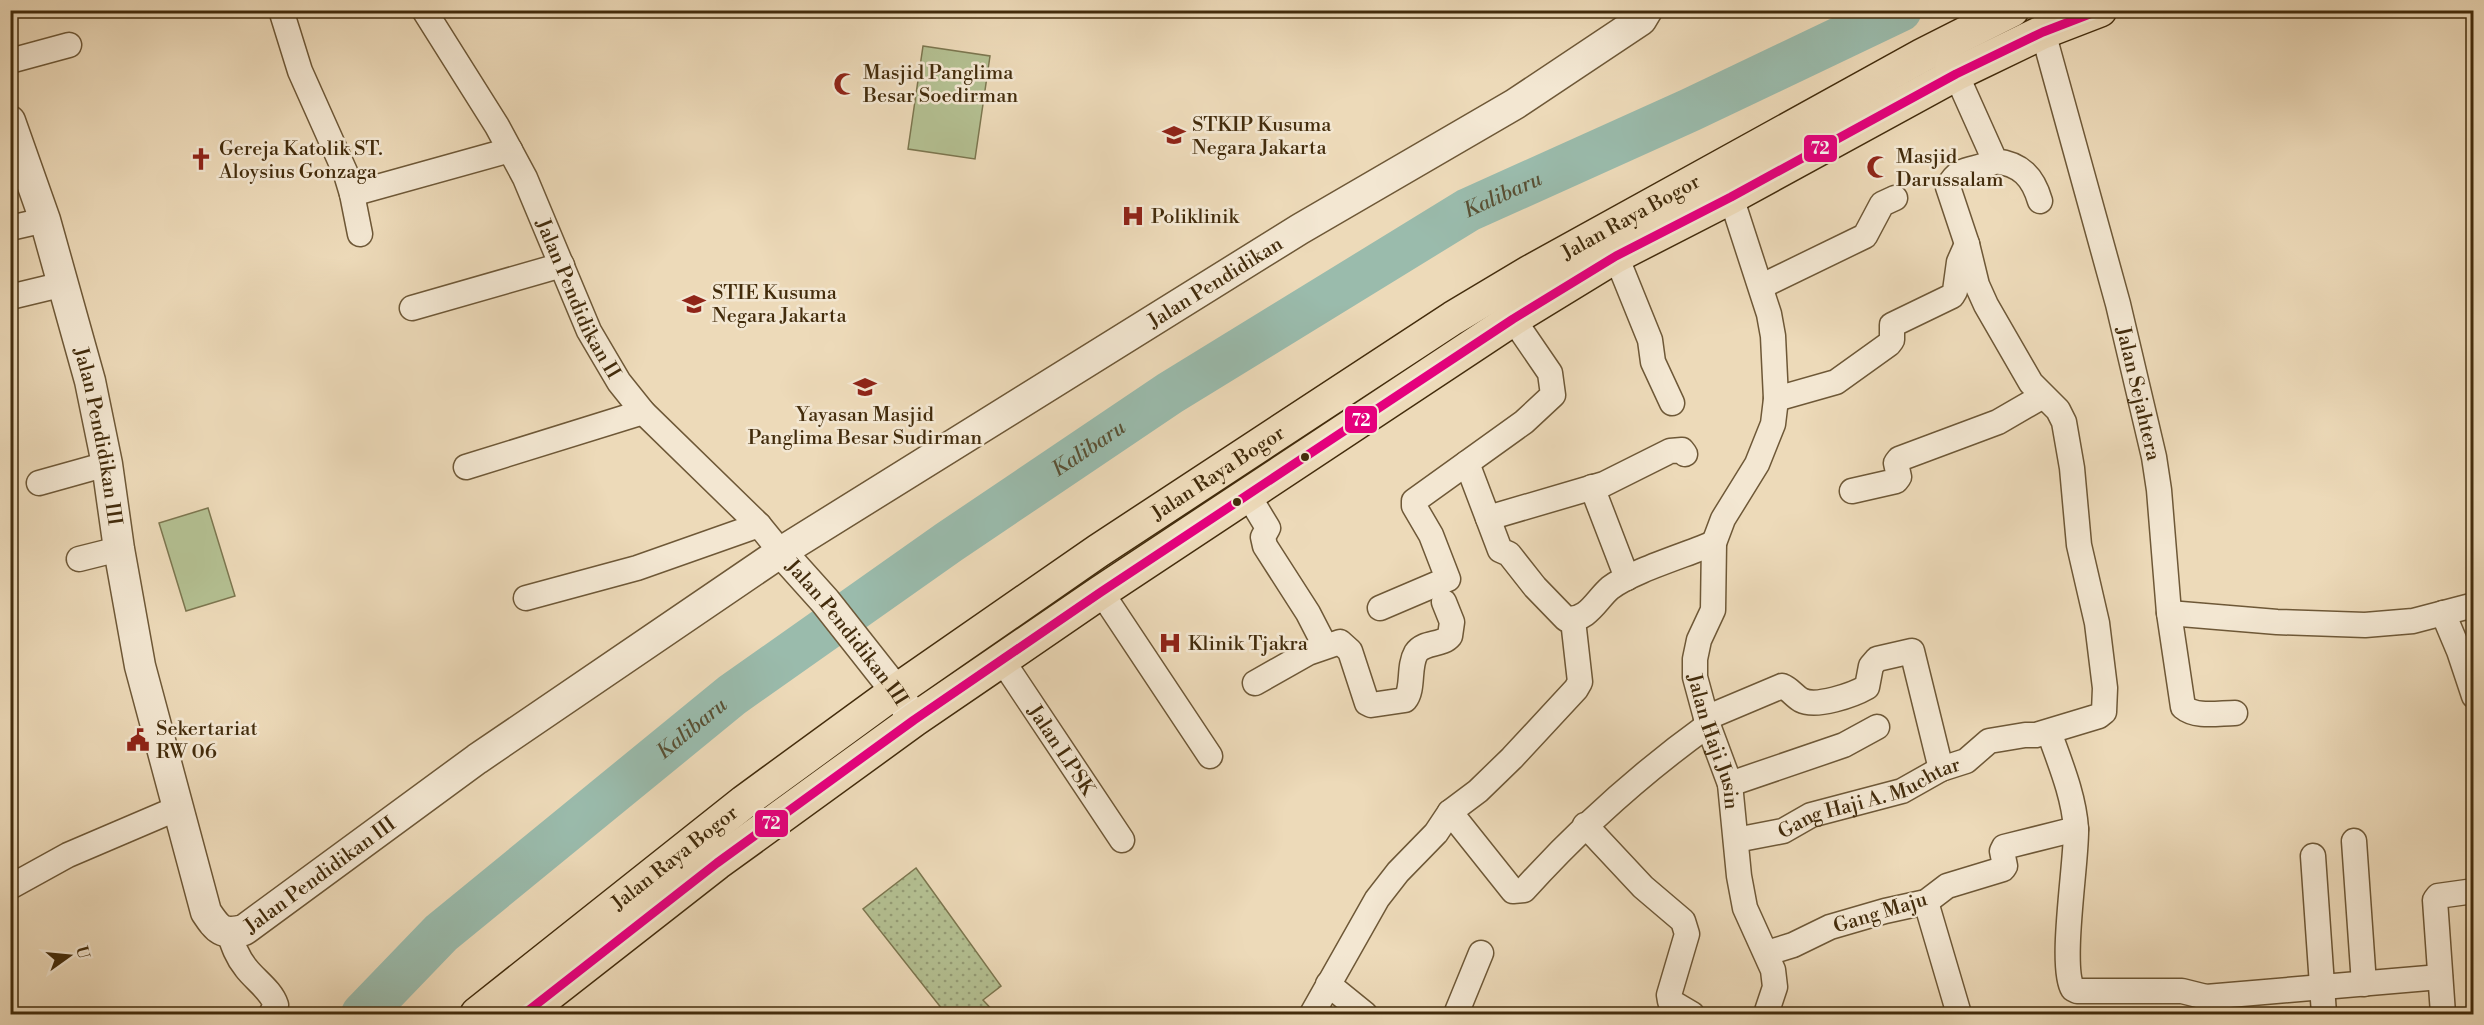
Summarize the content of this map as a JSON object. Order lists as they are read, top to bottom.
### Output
{
  "streets": {
    "highway": ["Jalan Raya Bogor"],
    "street": [
      "Jalan Pendidikan",
      "Jalan Pendidikan II",
      "Jalan Sejahtera",
      "Jalan Pendidikan III",
      "Jalan Haji Jusin",
      "Jalan LPSK",
      "Gang Haji A. Muchtar",
      "Gang Maju"
    ]
  },
  "crossings": [
    ["Jalan Raya Bogor", "Jalan Sejahtera"],
    ["Jalan Raya Bogor", "Jalan Pendidikan III"],
    ["Jalan Raya Bogor", "Jalan Haji Jusin"],
    ["Jalan Raya Bogor", "Jalan LPSK"],
    ["Jalan Pendidikan", "Jalan Pendidikan II"],
    ["Jalan Pendidikan", "Jalan Pendidikan III"],
    ["Jalan Pendidikan II", "Jalan Pendidikan III"],
    ["Jalan Haji Jusin", "Gang Haji A. Muchtar"],
    ["Jalan Haji Jusin", "Gang Maju"]
  ],
  "water": ["Kalibaru"],
  "places": {
    "mosque": ["Masjid Panglima Besar Soedirman", "Masjid Darussalam"],
    "school or university": ["STKIP Kusuma Negara Jakarta", "STIE Kusuma Negara Jakarta", "Yayasan Masjid Panglima Besar Sudirman"],
    "church": ["Gereja Katolik ST. Aloysius Gonzaga"],
    "hospital": ["Poliklinik", "Klinik Tjakra"],
    "public building": ["Sekertariat RW 06"]
  },
  "lines": ["transit line 72"],
  "north": "right"
}
